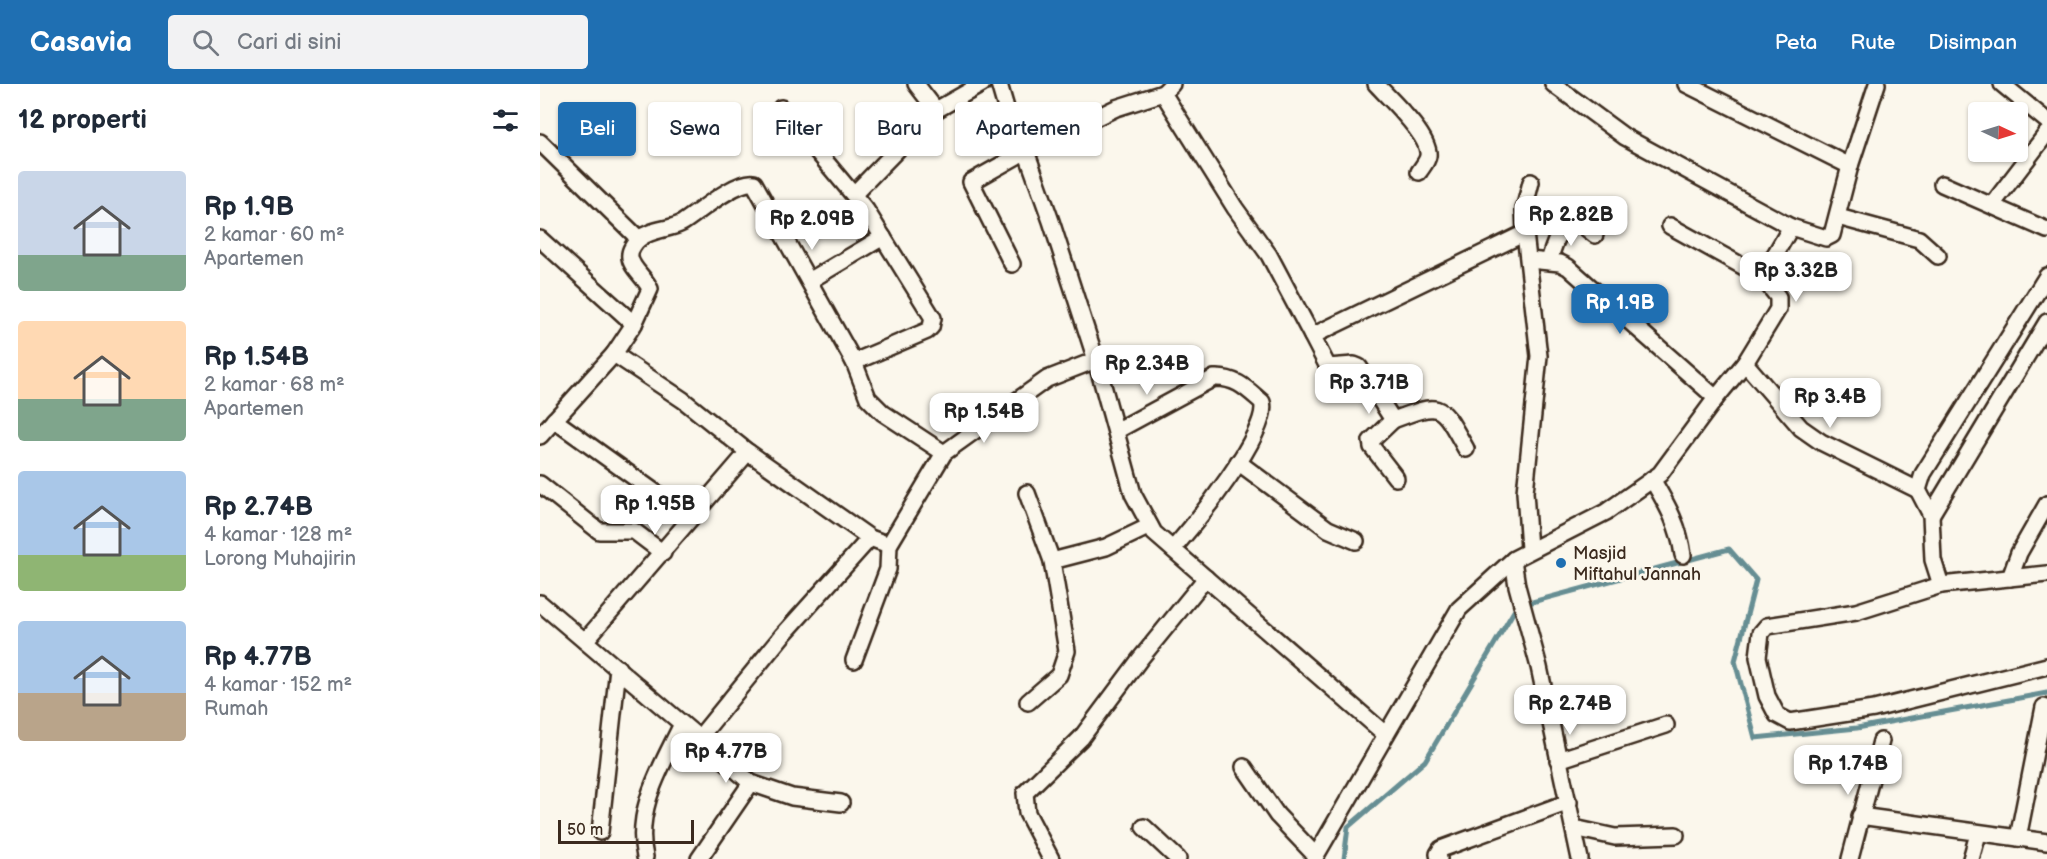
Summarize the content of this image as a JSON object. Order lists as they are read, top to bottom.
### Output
{
  "places": ["Masjid Miftahul Jannah"],
  "scale_bar": "50 m",
  "north": "right",
  "page": {
    "header": "Casavia",
    "search": "Cari di sini",
    "nav": ["Peta", "Rute", "Disimpan"],
    "heading": "12 properti",
    "chip": [
      "Beli",
      "Sewa",
      "Filter",
      "Baru",
      "Apartemen"
    ],
    "list": [
      {
        "name": "Rp 1.9B",
        "note": "2 kamar · 60 m² · Apartemen"
      },
      {
        "name": "Rp 1.54B",
        "note": "2 kamar · 68 m² · Apartemen"
      },
      {
        "name": "Rp 2.74B",
        "note": "4 kamar · 128 m² · Lorong Muhajirin"
      },
      {
        "name": "Rp 4.77B",
        "note": "4 kamar · 152 m² · Rumah"
      }
    ],
    "price": [
      "Rp 2.82B",
      "Rp 2.09B",
      "Rp 3.32B",
      "Rp 1.9B",
      "Rp 2.34B",
      "Rp 3.71B",
      "Rp 3.4B",
      "Rp 1.54B",
      "Rp 1.95B",
      "Rp 2.74B",
      "Rp 4.77B",
      "Rp 1.74B"
    ],
    "scale": "50 m"
  }
}
